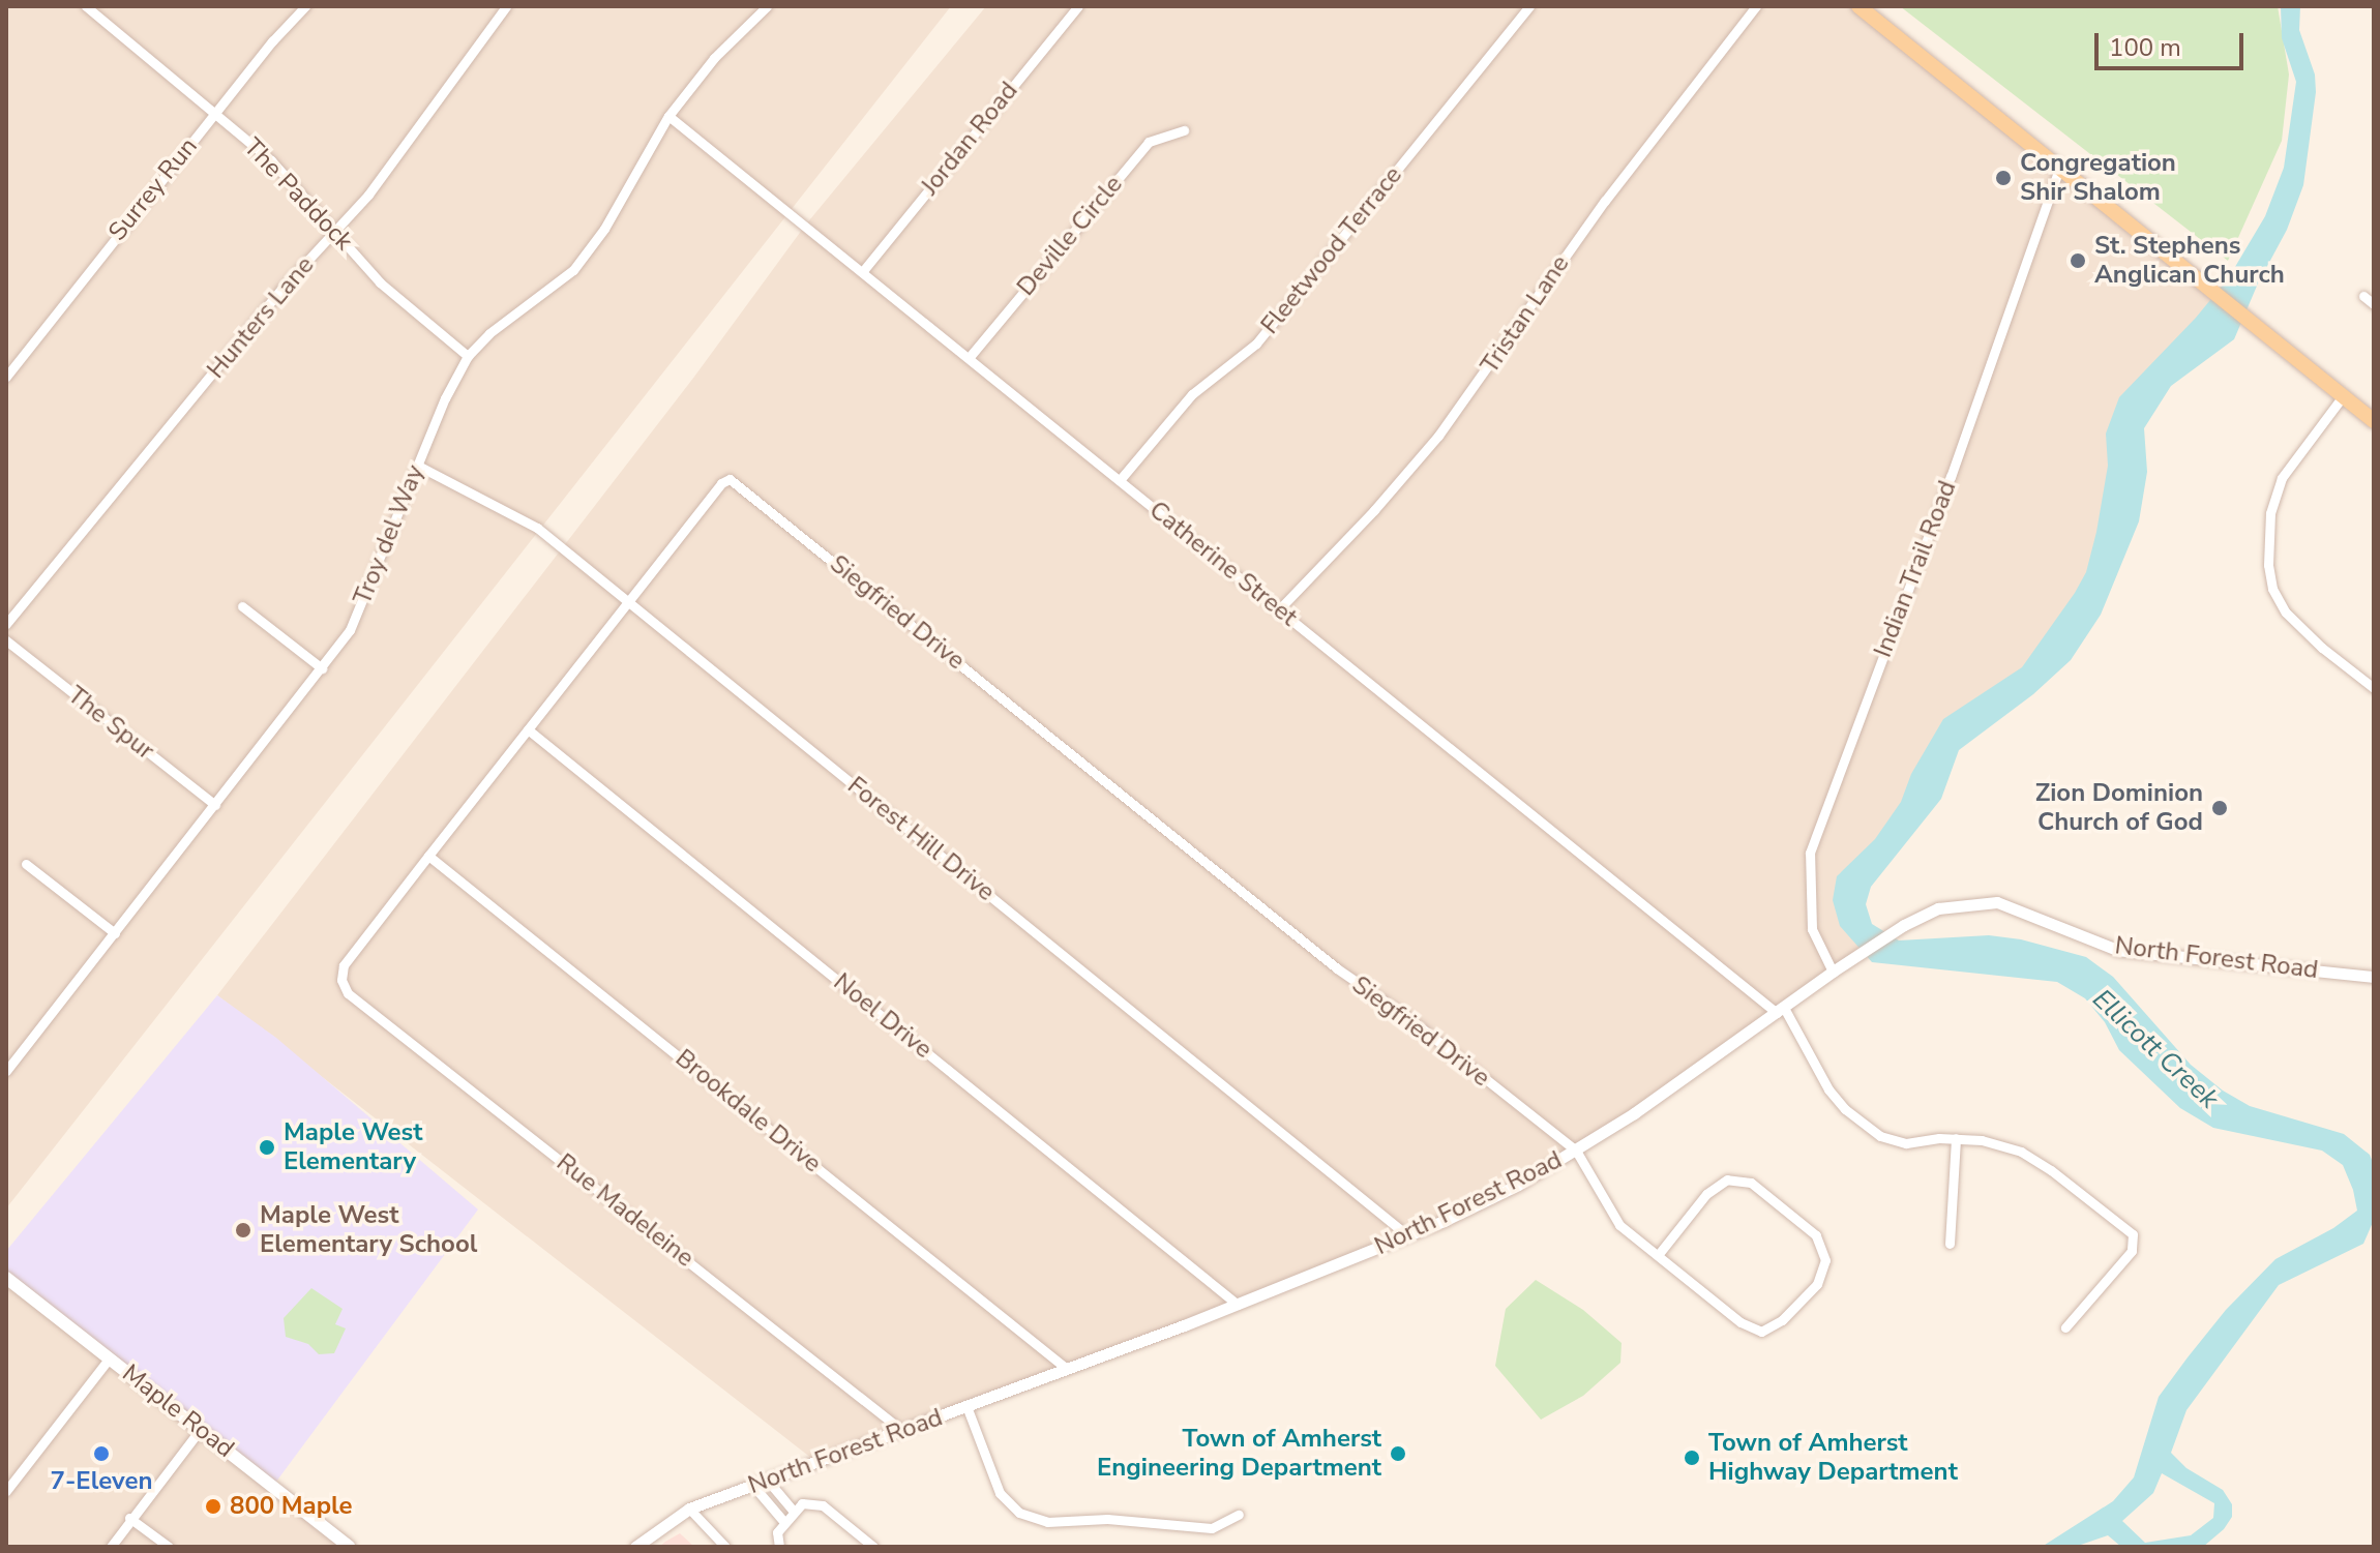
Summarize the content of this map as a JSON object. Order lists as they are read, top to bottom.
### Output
{
  "streets": {
    "main road": ["Maple Road"],
    "street": [
      "Jordan Road",
      "Surrey Run",
      "The Paddock",
      "Deville Circle",
      "Fleetwood Terrace",
      "Tristan Lane",
      "Hunters Lane",
      "Troy del Way",
      "Catherine Street",
      "Indian Trail Road",
      "Siegfried Drive",
      "The Spur",
      "Forest Hill Drive",
      "North Forest Road",
      "Noel Drive",
      "Brookdale Drive",
      "Rue Madeleine"
    ]
  },
  "crossings": [
    ["Jordan Road", "Catherine Street"],
    ["Surrey Run", "The Paddock"],
    ["The Paddock", "Hunters Lane"],
    ["The Paddock", "Troy del Way"],
    ["Deville Circle", "Catherine Street"],
    ["Fleetwood Terrace", "Catherine Street"],
    ["Tristan Lane", "Catherine Street"],
    ["Troy del Way", "Catherine Street"],
    ["Troy del Way", "The Spur"],
    ["Troy del Way", "Forest Hill Drive"],
    ["Catherine Street", "North Forest Road"],
    ["Indian Trail Road", "North Forest Road"],
    ["Siegfried Drive", "Forest Hill Drive"],
    ["Siegfried Drive", "North Forest Road"],
    ["Siegfried Drive", "Noel Drive"],
    ["Siegfried Drive", "Brookdale Drive"],
    ["Siegfried Drive", "Rue Madeleine"],
    ["Forest Hill Drive", "North Forest Road"],
    ["North Forest Road", "Noel Drive"],
    ["North Forest Road", "Brookdale Drive"],
    ["North Forest Road", "Rue Madeleine"]
  ],
  "water": ["Ellicott Creek"],
  "places": [
    "Congregation Shir Shalom",
    "St. Stephens Anglican Church",
    "Zion Dominion Church of God",
    "Maple West Elementary",
    "Maple West Elementary School",
    "7-Eleven",
    "Town of Amherst Engineering Department",
    "Town of Amherst Highway Department",
    "800 Maple"
  ],
  "scale_bar": "100 m"
}
